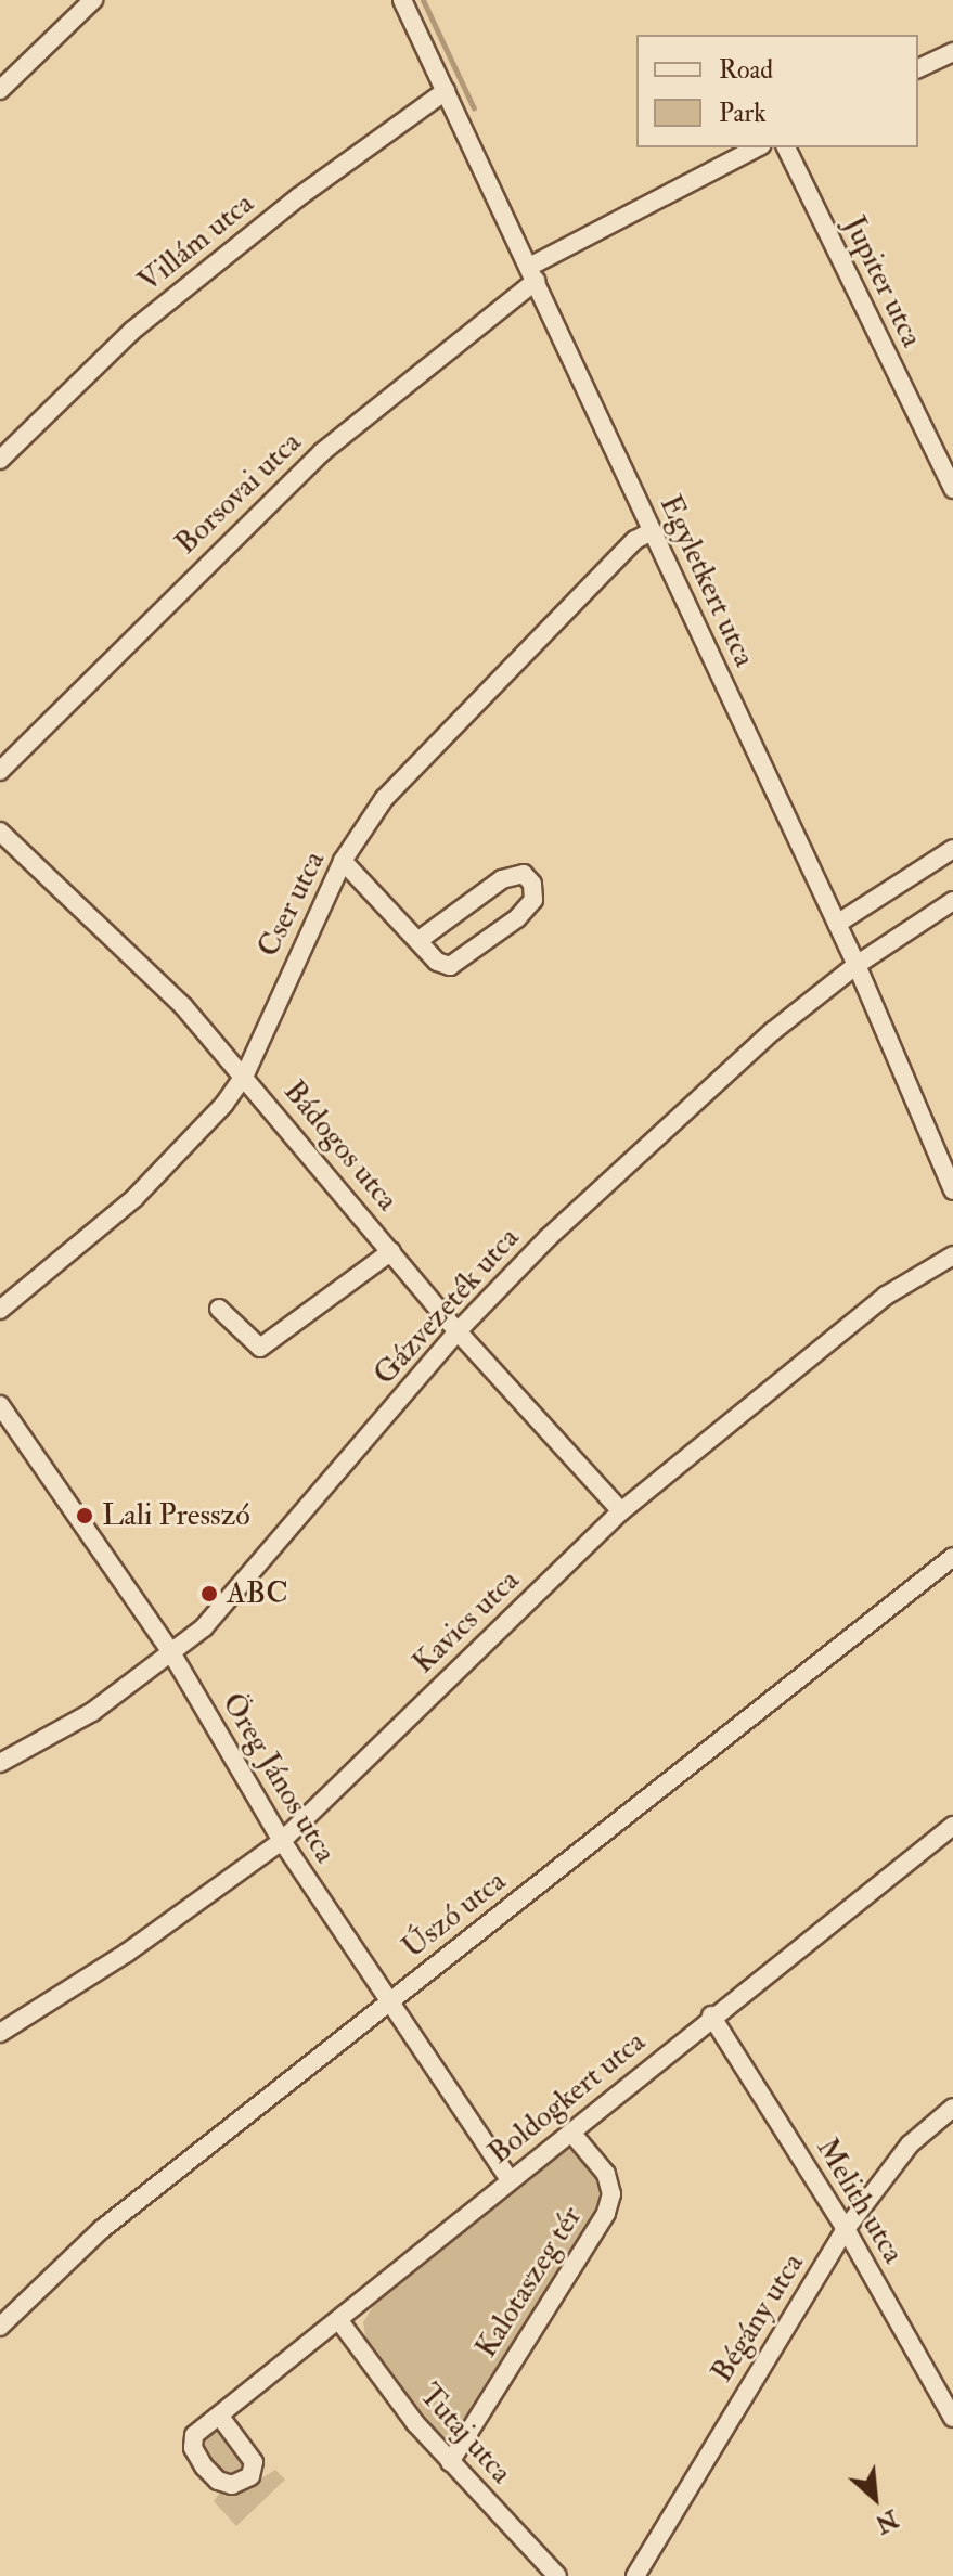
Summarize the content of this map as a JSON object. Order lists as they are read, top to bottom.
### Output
{
  "streets": {
    "street": [
      "Villám utca",
      "Jupiter utca",
      "Borsovai utca",
      "Egyletkert utca",
      "Cser utca",
      "Bádogos utca",
      "Gázvezeték utca",
      "Kavics utca",
      "Öreg János utca",
      "Úszó utca",
      "Boldogkert utca",
      "Melith utca",
      "Kalotaszeg tér",
      "Bégány utca",
      "Tutaj utca"
    ]
  },
  "crossings": [
    ["Villám utca", "Egyletkert utca"],
    ["Borsovai utca", "Egyletkert utca"],
    ["Egyletkert utca", "Cser utca"],
    ["Egyletkert utca", "Gázvezeték utca"],
    ["Cser utca", "Bádogos utca"],
    ["Bádogos utca", "Gázvezeték utca"],
    ["Bádogos utca", "Kavics utca"],
    ["Gázvezeték utca", "Öreg János utca"],
    ["Kavics utca", "Öreg János utca"],
    ["Öreg János utca", "Úszó utca"],
    ["Öreg János utca", "Boldogkert utca"],
    ["Boldogkert utca", "Melith utca"],
    ["Boldogkert utca", "Kalotaszeg tér"],
    ["Boldogkert utca", "Tutaj utca"],
    ["Melith utca", "Bégány utca"],
    ["Kalotaszeg tér", "Tutaj utca"]
  ],
  "places": ["Lali Presszó", "ABC"],
  "legend": ["Road", "Park"],
  "north": "bottom right"
}
